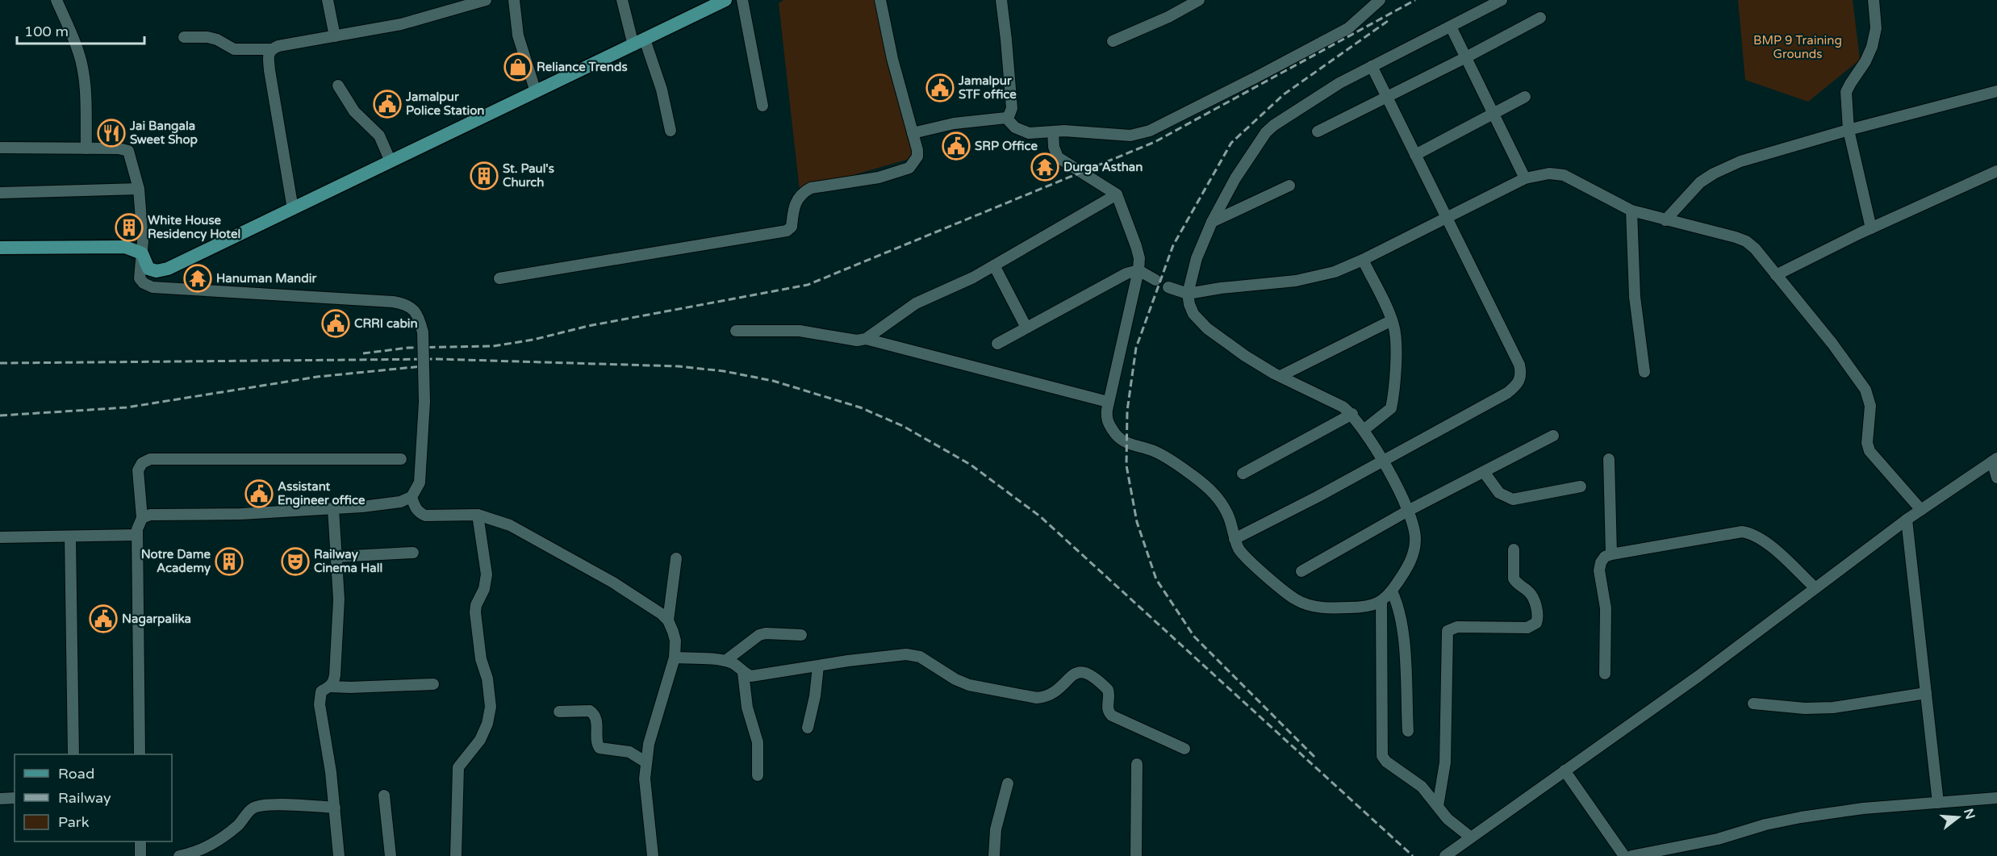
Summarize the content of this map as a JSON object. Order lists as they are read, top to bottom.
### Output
{
  "parks": ["BMP 9 Training Grounds"],
  "places": {
    "shop": ["Reliance Trends"],
    "public building": [
      "Jamalpur STF office",
      "Jamalpur Police Station",
      "SRP Office",
      "CRRI cabin",
      "Assistant Engineer office",
      "Nagarpalika"
    ],
    "restaurant": ["Jai Bangala Sweet Shop"],
    "temple": ["Durga Asthan", "Hanuman Mandir"],
    "building": ["St. Paul's Church", "White House Residency Hotel", "Notre Dame Academy"],
    "theatre": ["Railway Cinema Hall"]
  },
  "legend": ["Road", "Railway", "Park"],
  "scale_bar": "100 m",
  "north": "right"
}
